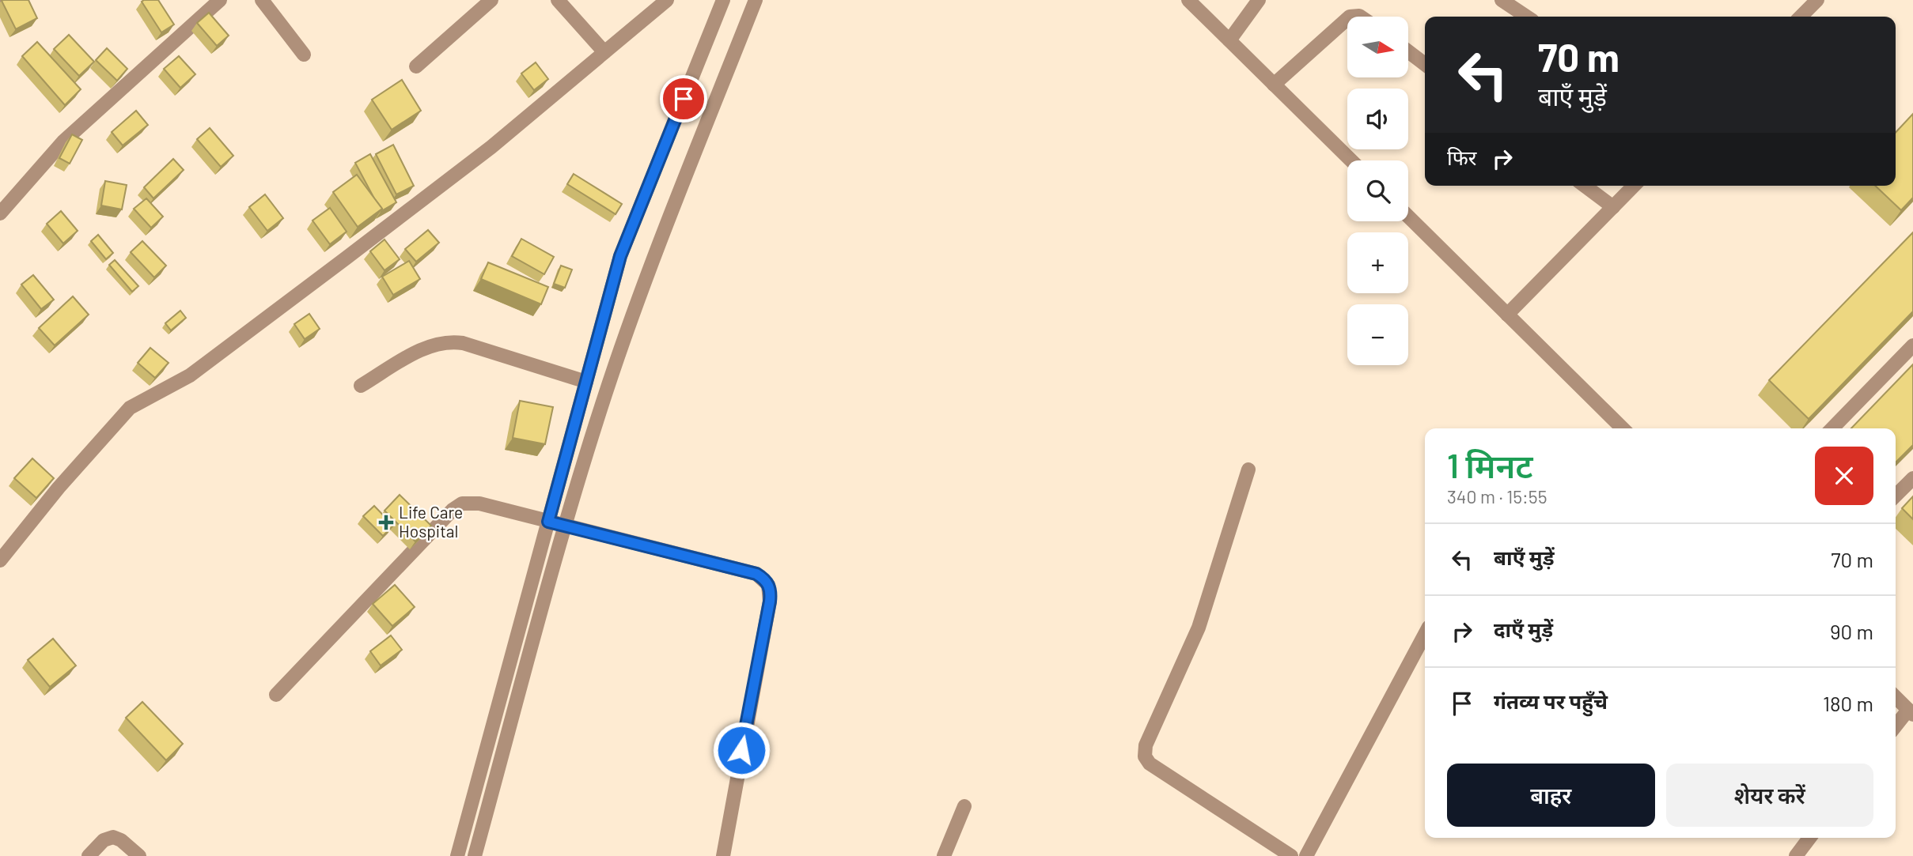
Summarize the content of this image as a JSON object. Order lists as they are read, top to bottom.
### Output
{
  "places": {
    "health": ["Life Care Hospital"]
  },
  "north": "right",
  "page": {
    "map_buttons": ["+", "−"],
    "turn": ["70 m", "बाएँ मुड़ें"],
    "then": "फिर",
    "heading": ["1 मिनट", "340 m · 15:55"],
    "list": [
      {
        "name": "बाएँ मुड़ें",
        "value": "70 m"
      },
      {
        "name": "दाएँ मुड़ें",
        "value": "90 m"
      },
      {
        "name": "गंतव्य पर पहुँचे",
        "value": "180 m"
      }
    ],
    "buttons": ["बाहर", "शेयर करें"]
  }
}
